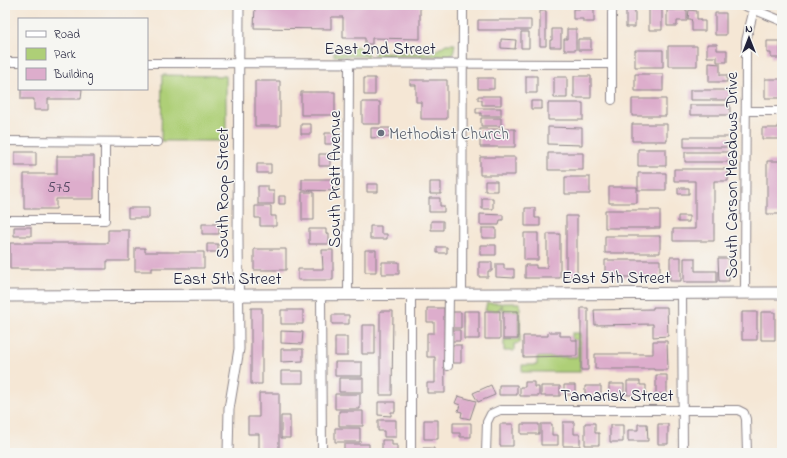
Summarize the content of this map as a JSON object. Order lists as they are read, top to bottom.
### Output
{
  "streets": {
    "main road": ["East 5th Street"],
    "street": [
      "East 2nd Street",
      "South Carson Meadows Drive",
      "South Pratt Avenue",
      "South Roop Street",
      "Tamarisk Street"
    ]
  },
  "crossings": [
    ["East 2nd Street", "South Pratt Avenue"],
    ["East 2nd Street", "South Roop Street"],
    ["South Carson Meadows Drive", "East 5th Street"],
    ["South Pratt Avenue", "East 5th Street"],
    ["South Roop Street", "East 5th Street"]
  ],
  "places": ["Methodist Church"],
  "house_numbers": ["575"],
  "legend": ["Road", "Park", "Building"],
  "north": "top"
}
